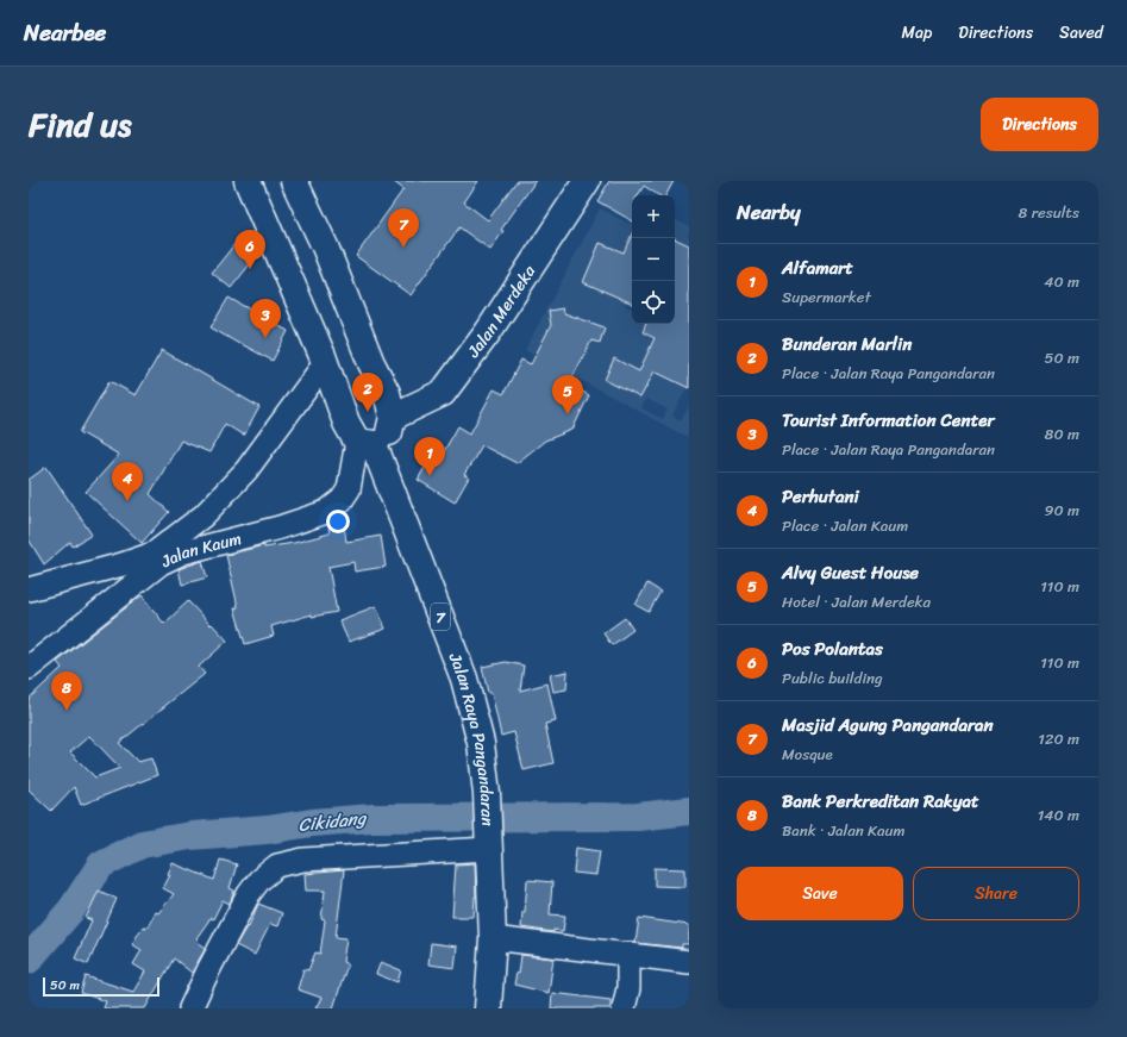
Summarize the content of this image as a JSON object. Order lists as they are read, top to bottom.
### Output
{
  "streets": {
    "highway": ["Jalan Merdeka", "7", "Jalan Raya Pangandaran"],
    "street": ["Jalan Kaum"]
  },
  "crossings": [
    ["Jalan Kaum", "Jalan Raya Pangandaran"]
  ],
  "water": ["Cikidang"],
  "scale_bar": "50 m",
  "page": {
    "header": "Nearbee",
    "nav": ["Map", "Directions", "Saved"],
    "title": "Find us",
    "buttons": [
      "Directions",
      ["Save", "Share"]
    ],
    "heading": ["Nearby", "8 results"],
    "map_buttons": ["+", "−"],
    "pins": [
      "7",
      "6",
      "3",
      "2",
      "5",
      "1",
      "4",
      "8"
    ],
    "list": [
      {
        "mark": "1",
        "name": "Alfamart",
        "note": "Supermarket",
        "value": "40 m"
      },
      {
        "mark": "2",
        "name": "Bunderan Marlin",
        "note": "Place · Jalan Raya Pangandaran",
        "value": "50 m"
      },
      {
        "mark": "3",
        "name": "Tourist Information Center",
        "note": "Place · Jalan Raya Pangandaran",
        "value": "80 m"
      },
      {
        "mark": "4",
        "name": "Perhutani",
        "note": "Place · Jalan Kaum",
        "value": "90 m"
      },
      {
        "mark": "5",
        "name": "Alvy Guest House",
        "note": "Hotel · Jalan Merdeka",
        "value": "110 m"
      },
      {
        "mark": "6",
        "name": "Pos Polantas",
        "note": "Public building",
        "value": "110 m"
      },
      {
        "mark": "7",
        "name": "Masjid Agung Pangandaran",
        "note": "Mosque",
        "value": "120 m"
      },
      {
        "mark": "8",
        "name": "Bank Perkreditan Rakyat",
        "note": "Bank · Jalan Kaum",
        "value": "140 m"
      }
    ],
    "scale": "50 m"
  }
}
